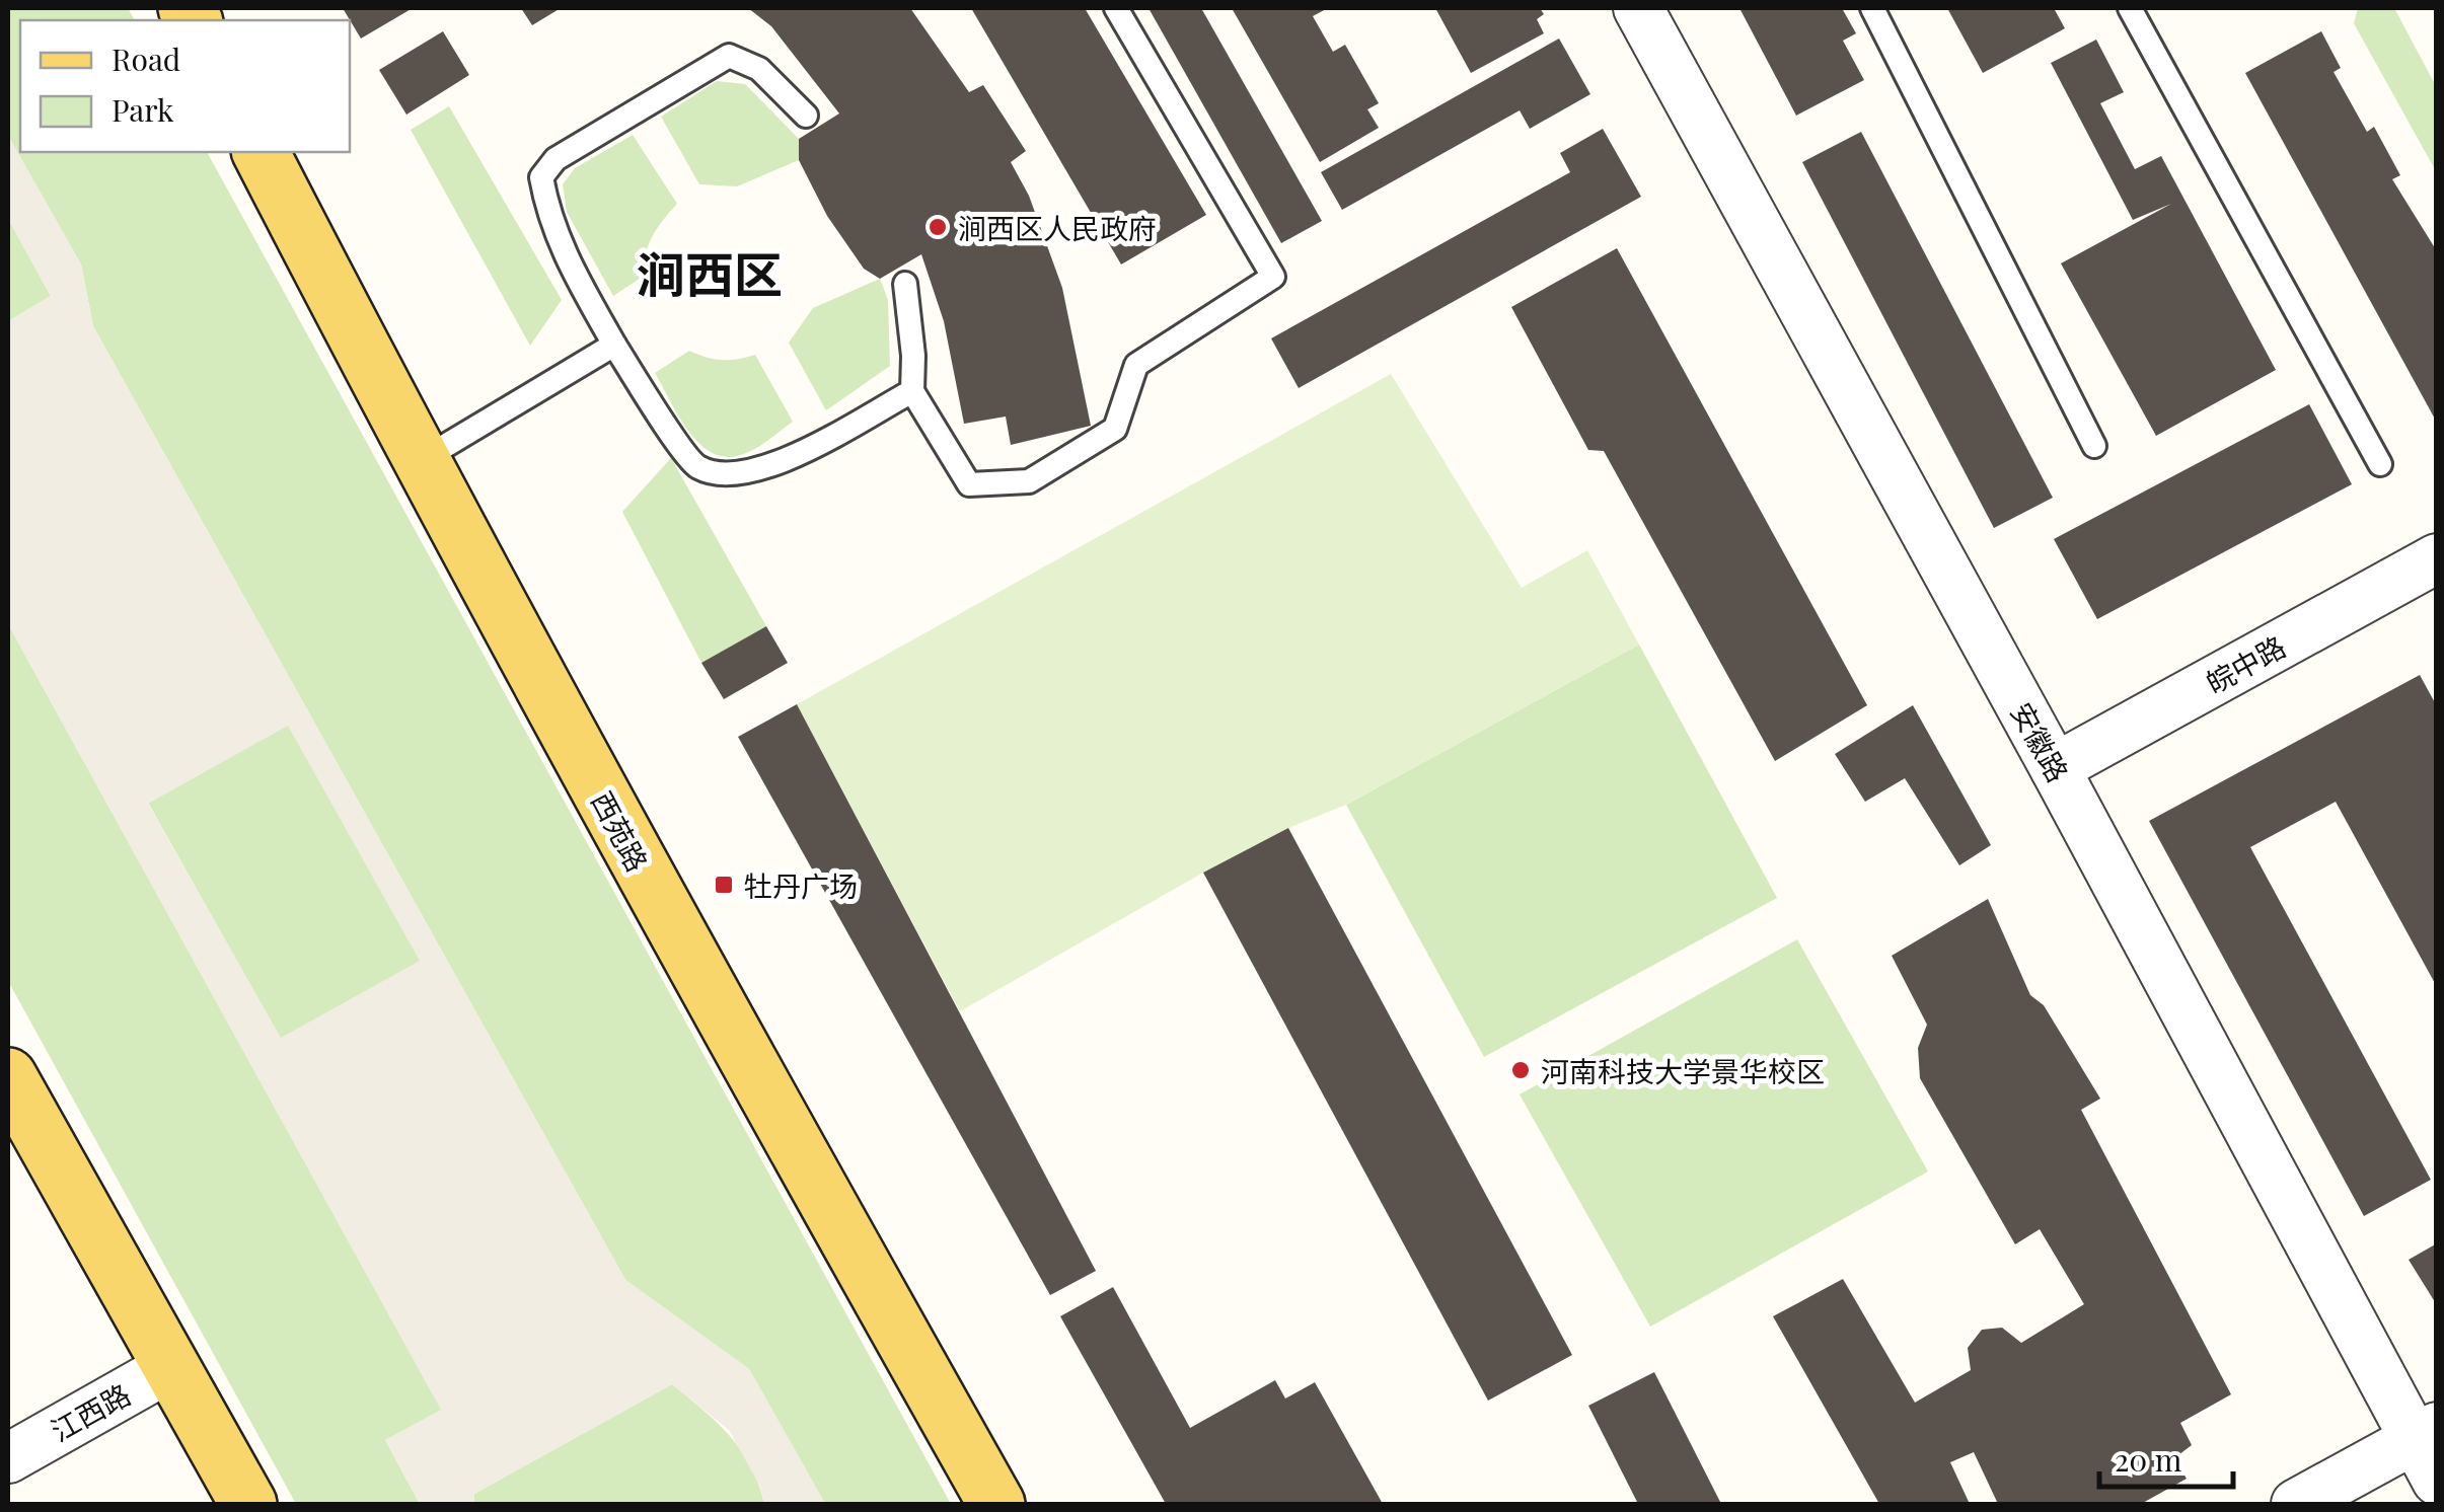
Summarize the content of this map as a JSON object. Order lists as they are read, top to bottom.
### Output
{
  "streets": {
    "main road": ["西苑路"],
    "street": ["皖中路", "安徽路", "江西路"]
  },
  "crossings": [
    ["皖中路", "安徽路"]
  ],
  "districts": ["涧西区"],
  "places": {
    "other": ["涧西区人民政府", "河南科技大学景华校区"],
    "transit": ["牡丹广场"]
  },
  "legend": ["Road", "Park"],
  "scale_bar": "20 m"
}
